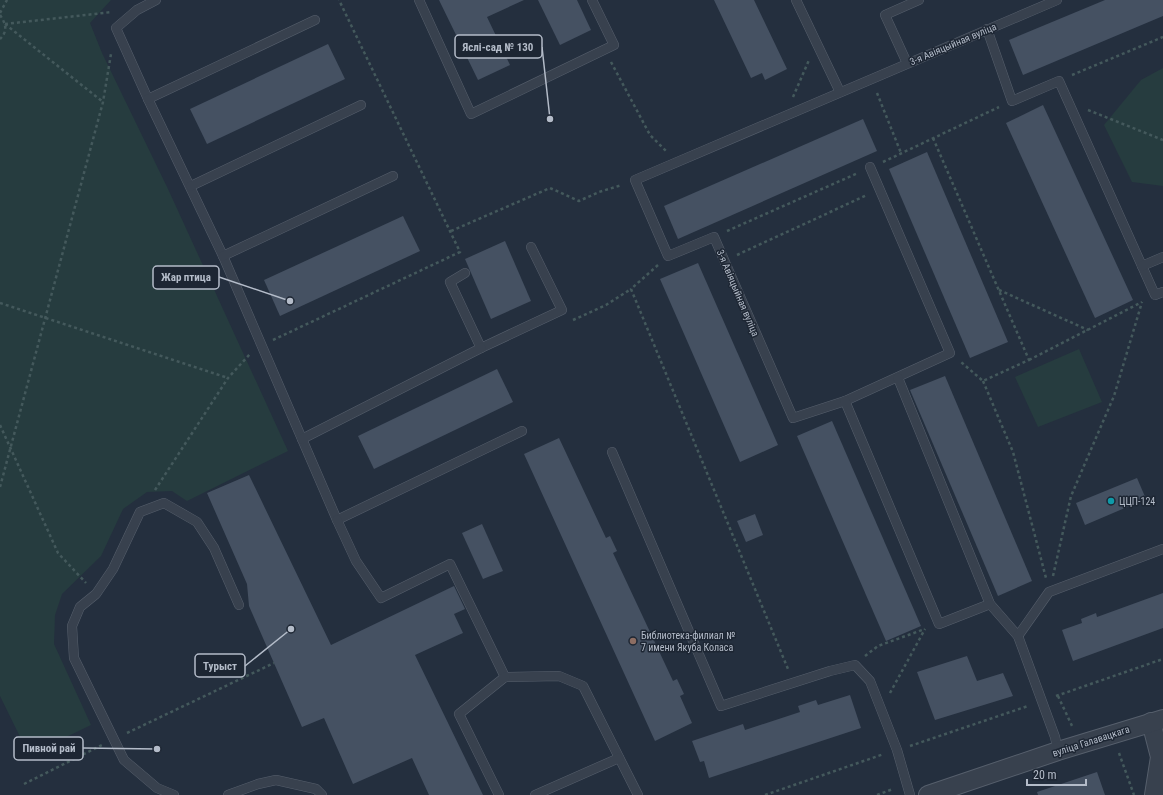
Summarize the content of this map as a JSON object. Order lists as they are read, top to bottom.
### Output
{
  "streets": {
    "street": ["вуліца Галавацкага"],
    "lane": ["3-я Авіяцыйная вуліца"]
  },
  "places": [
    "Яслі-сад № 130",
    "Жар птица",
    "ЦЦП-124",
    "Турыст",
    "Библиотека-филиал № 7 имени Якуба Коласа",
    "Пивной рай"
  ],
  "scale_bar": "20 m"
}
